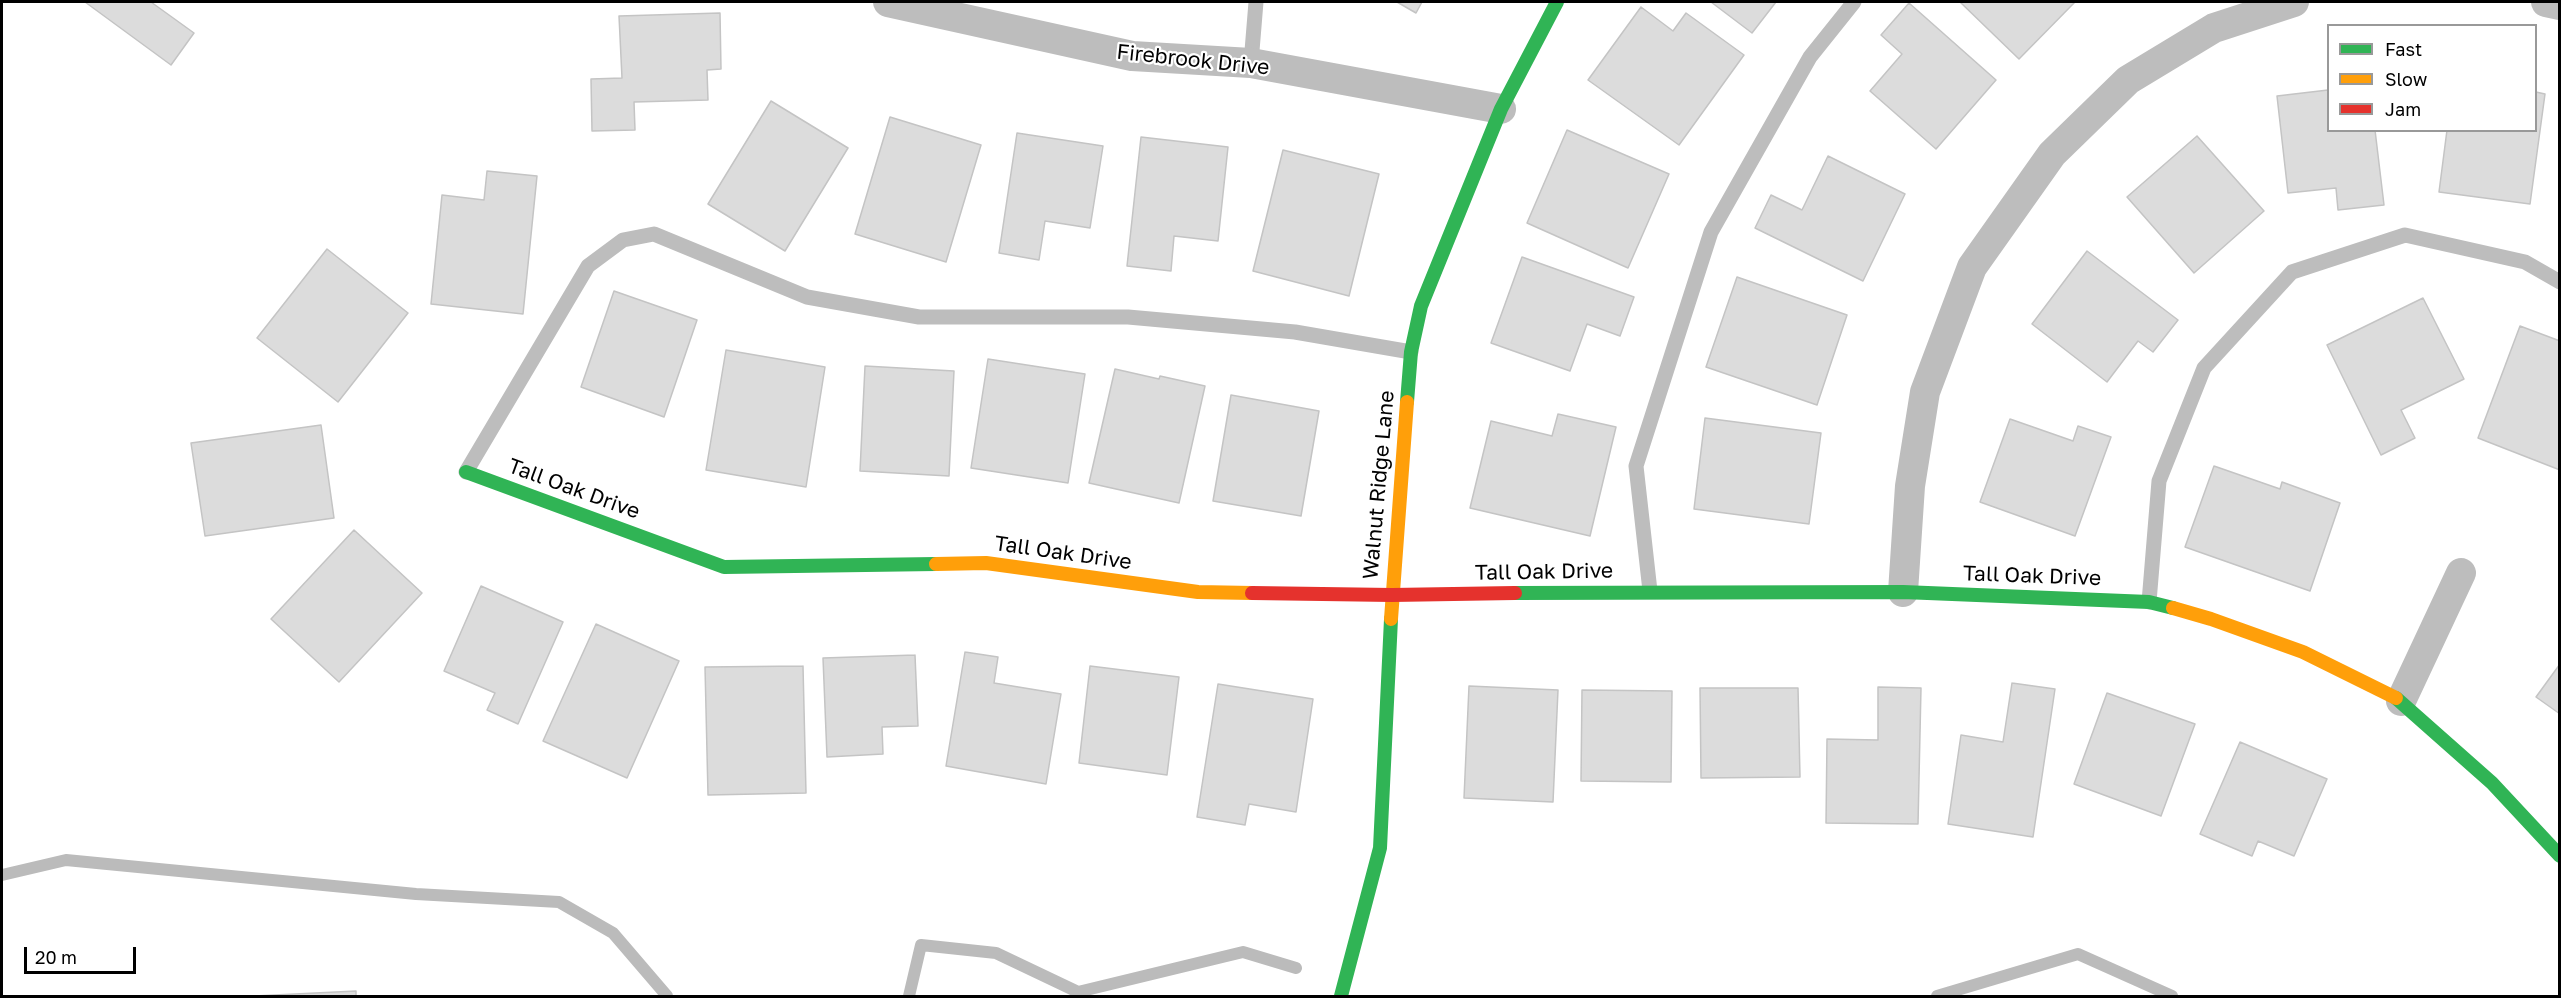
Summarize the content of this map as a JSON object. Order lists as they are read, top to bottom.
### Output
{
  "streets": {
    "street": ["Firebrook Drive", "Walnut Ridge Lane", "Tall Oak Drive"]
  },
  "crossings": [
    ["Firebrook Drive", "Walnut Ridge Lane"],
    ["Walnut Ridge Lane", "Tall Oak Drive"]
  ],
  "legend": ["Fast", "Slow", "Jam"],
  "scale_bar": "20 m"
}
